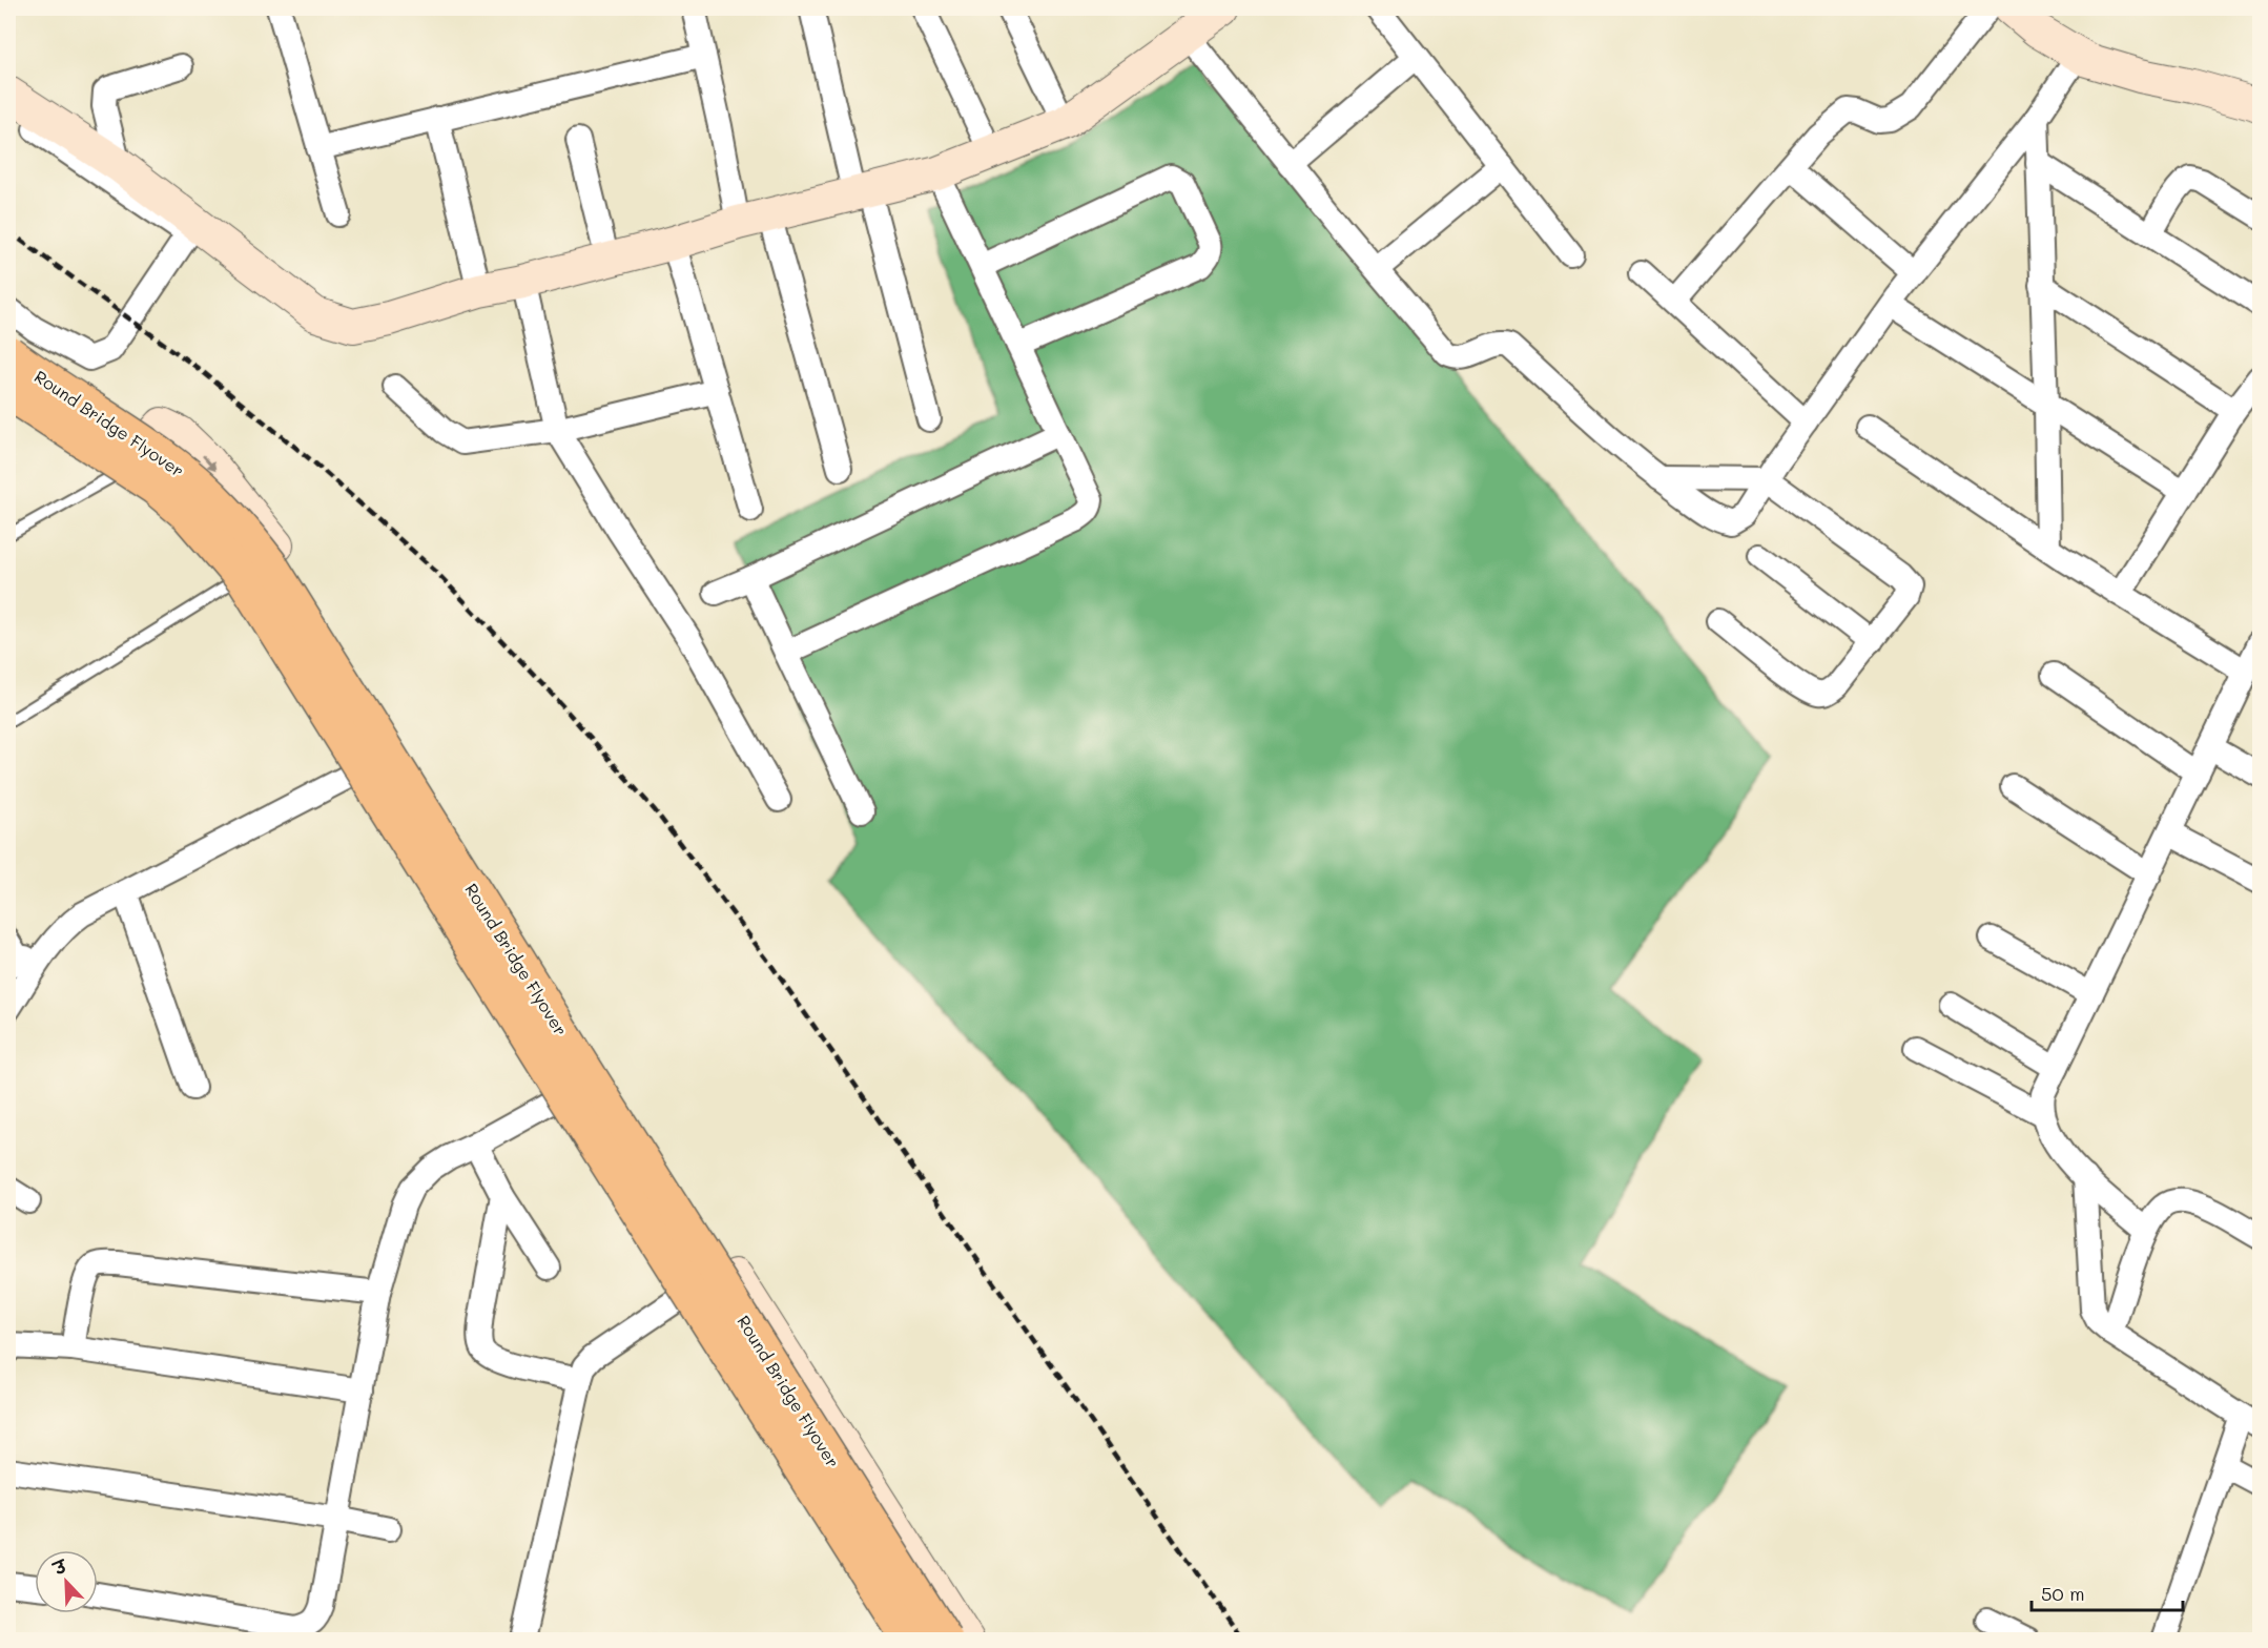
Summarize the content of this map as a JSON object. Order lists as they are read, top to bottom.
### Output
{
  "streets": {
    "main road": ["Round Bridge Flyover"]
  },
  "scale_bar": "50 m",
  "north": "top left"
}
